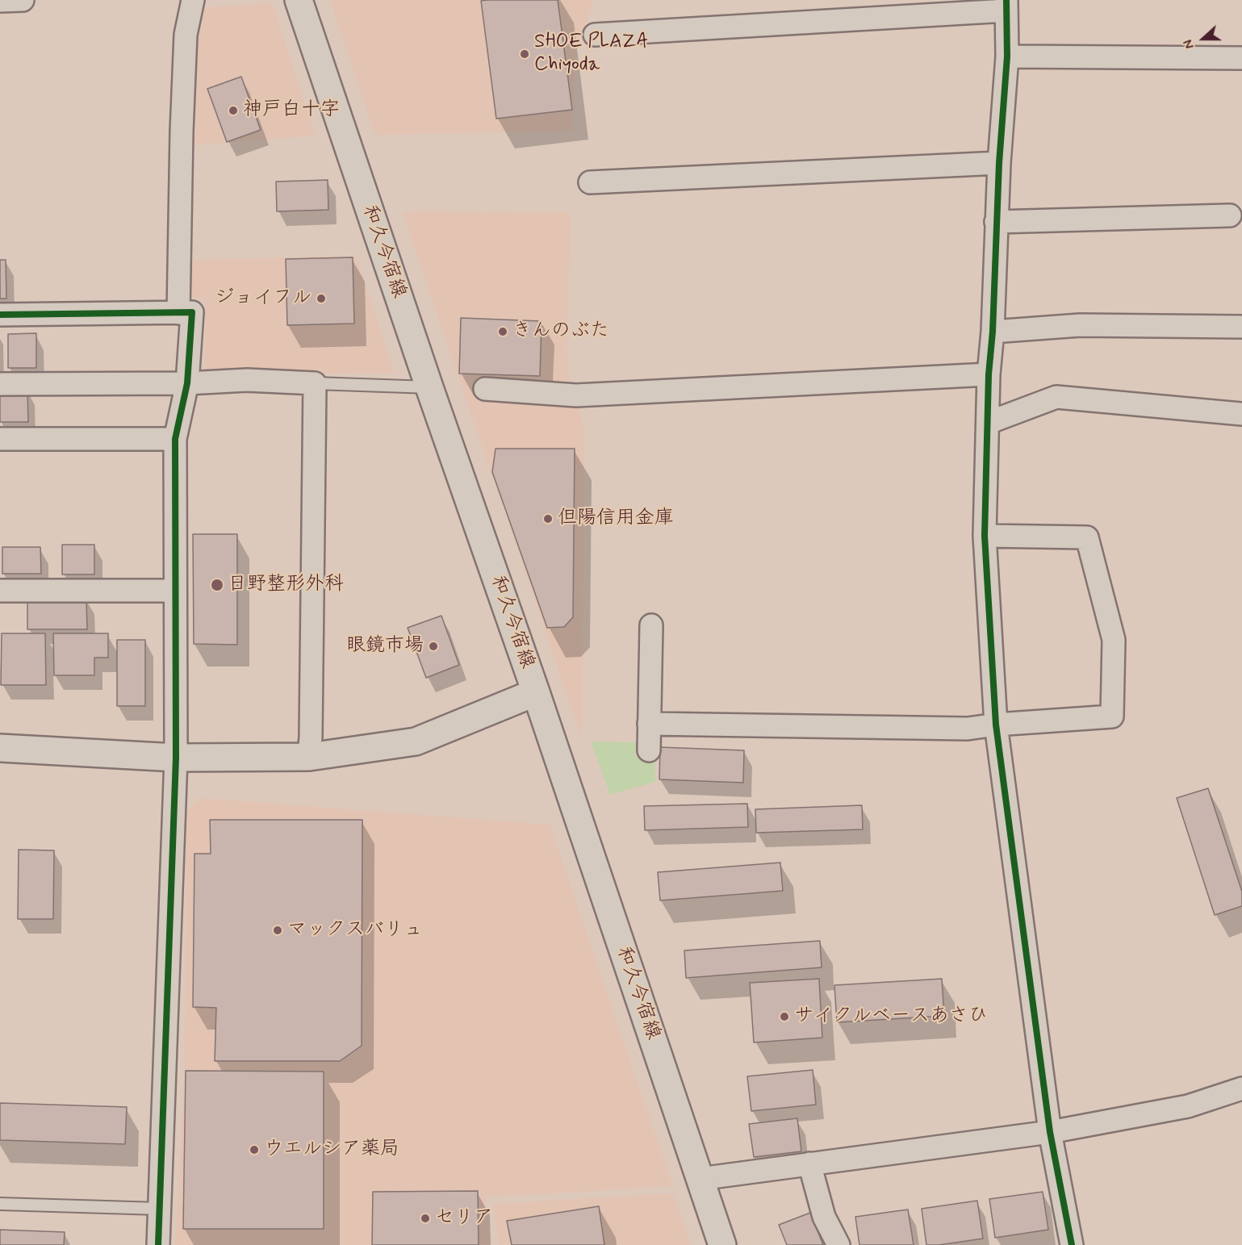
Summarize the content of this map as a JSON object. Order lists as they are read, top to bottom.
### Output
{
  "streets": {
    "main road": ["和久今宿線"]
  },
  "places": [
    "SHOE PLAZA Chiyoda",
    "神戸白十字",
    "ジョイフル",
    "きんのぶた",
    "但陽信用金庫",
    "日野整形外科",
    "眼鏡市場",
    "マックスバリュ",
    "サイクルベースあさひ",
    "ウエルシア薬局",
    "セリア"
  ],
  "north": "left"
}
